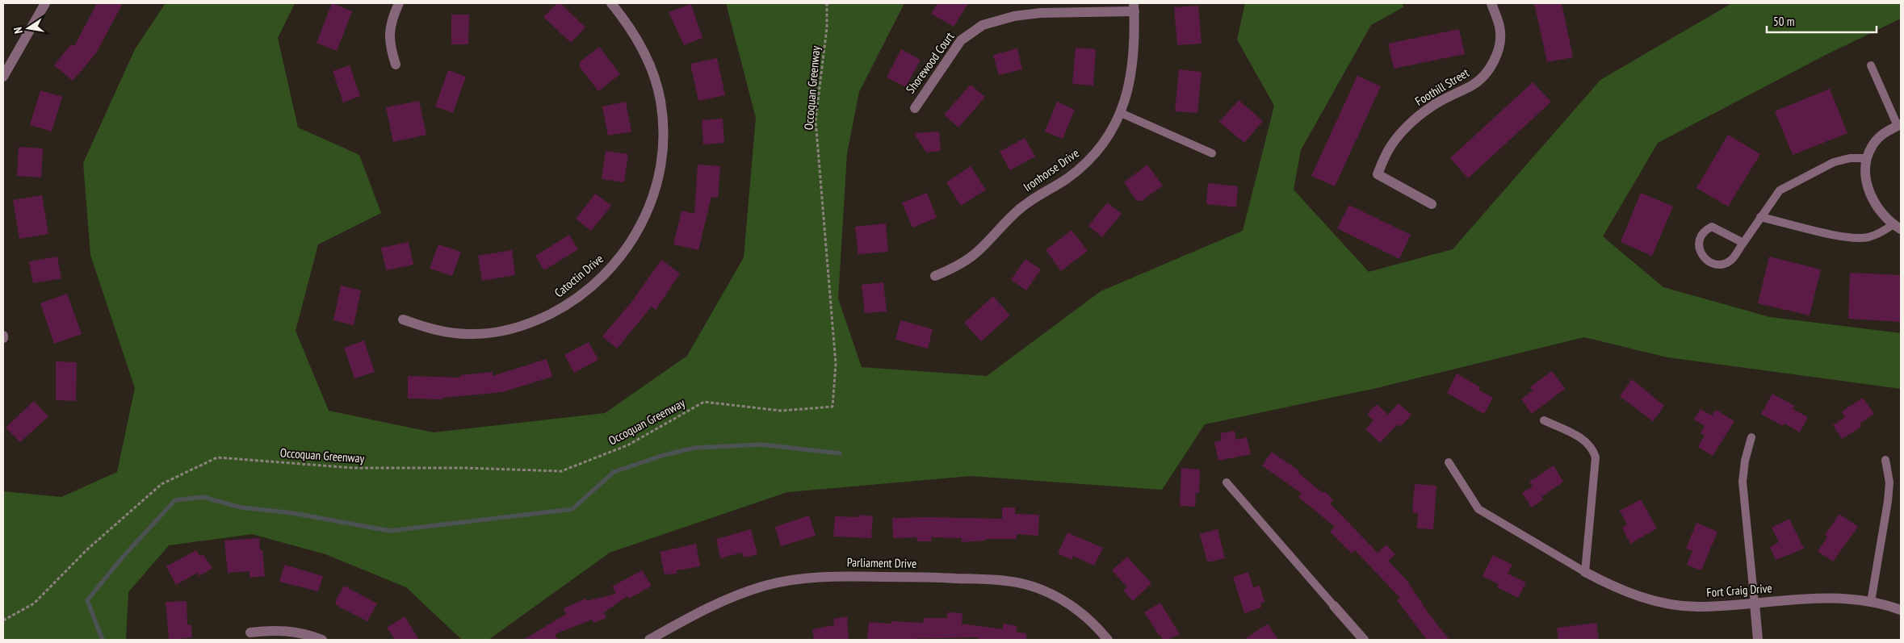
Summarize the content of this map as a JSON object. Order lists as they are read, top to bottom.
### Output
{
  "streets": {
    "street": [
      "Shorewood Court",
      "Foothill Street",
      "Ironhorse Drive",
      "Catoctin Drive",
      "Parliament Drive",
      "Fort Craig Drive"
    ],
    "path": ["Occoquan Greenway"]
  },
  "crossings": [
    ["Shorewood Court", "Ironhorse Drive"]
  ],
  "scale_bar": "50 m",
  "north": "left"
}
